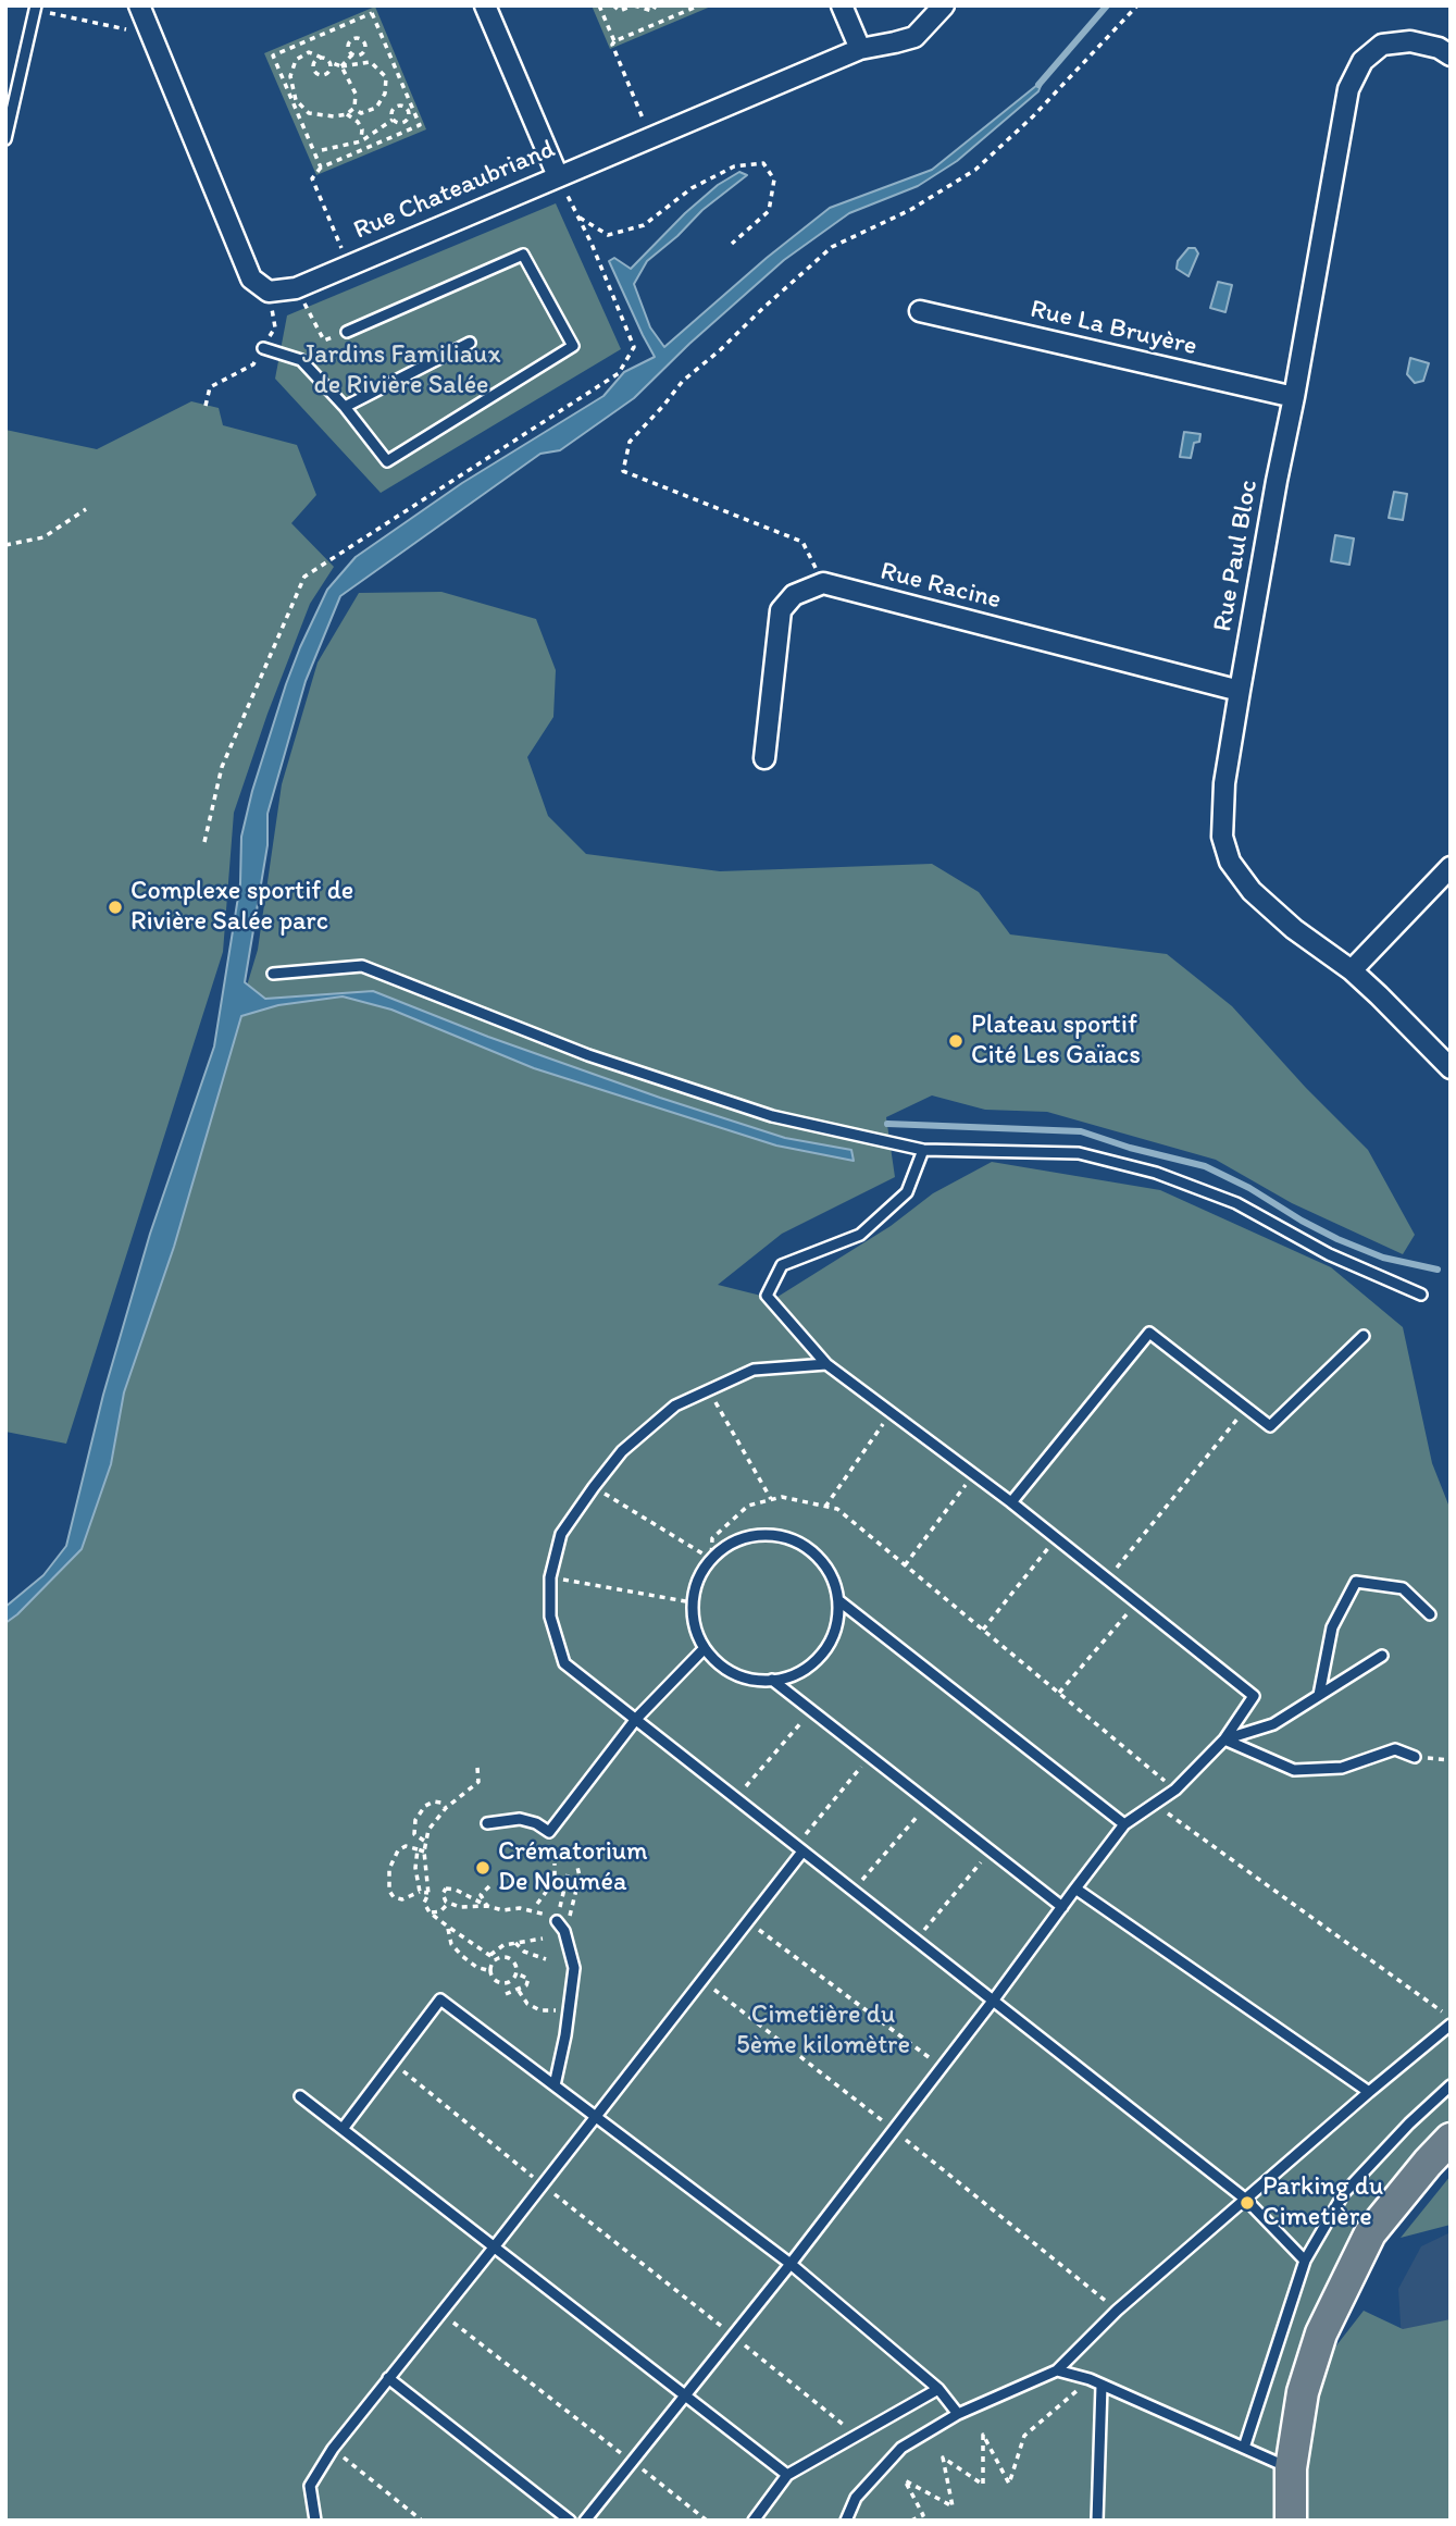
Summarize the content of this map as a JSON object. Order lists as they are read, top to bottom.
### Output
{
  "streets": {
    "street": [
      "Rue Chateaubriand",
      "Rue La Bruyère",
      "Rue Paul Bloc",
      "Rue Racine"
    ]
  },
  "crossings": [
    ["Rue La Bruyère", "Rue Paul Bloc"],
    ["Rue Paul Bloc", "Rue Racine"]
  ],
  "parks": ["Jardins Familiaux de Rivière Salée", "Cimetière du 5ème kilomètre"],
  "places": [
    "Complexe sportif de Rivière Salée parc",
    "Plateau sportif Cité Les Gaïacs",
    "Crématorium De Nouméa",
    "Parking du Cimetière"
  ]
}
